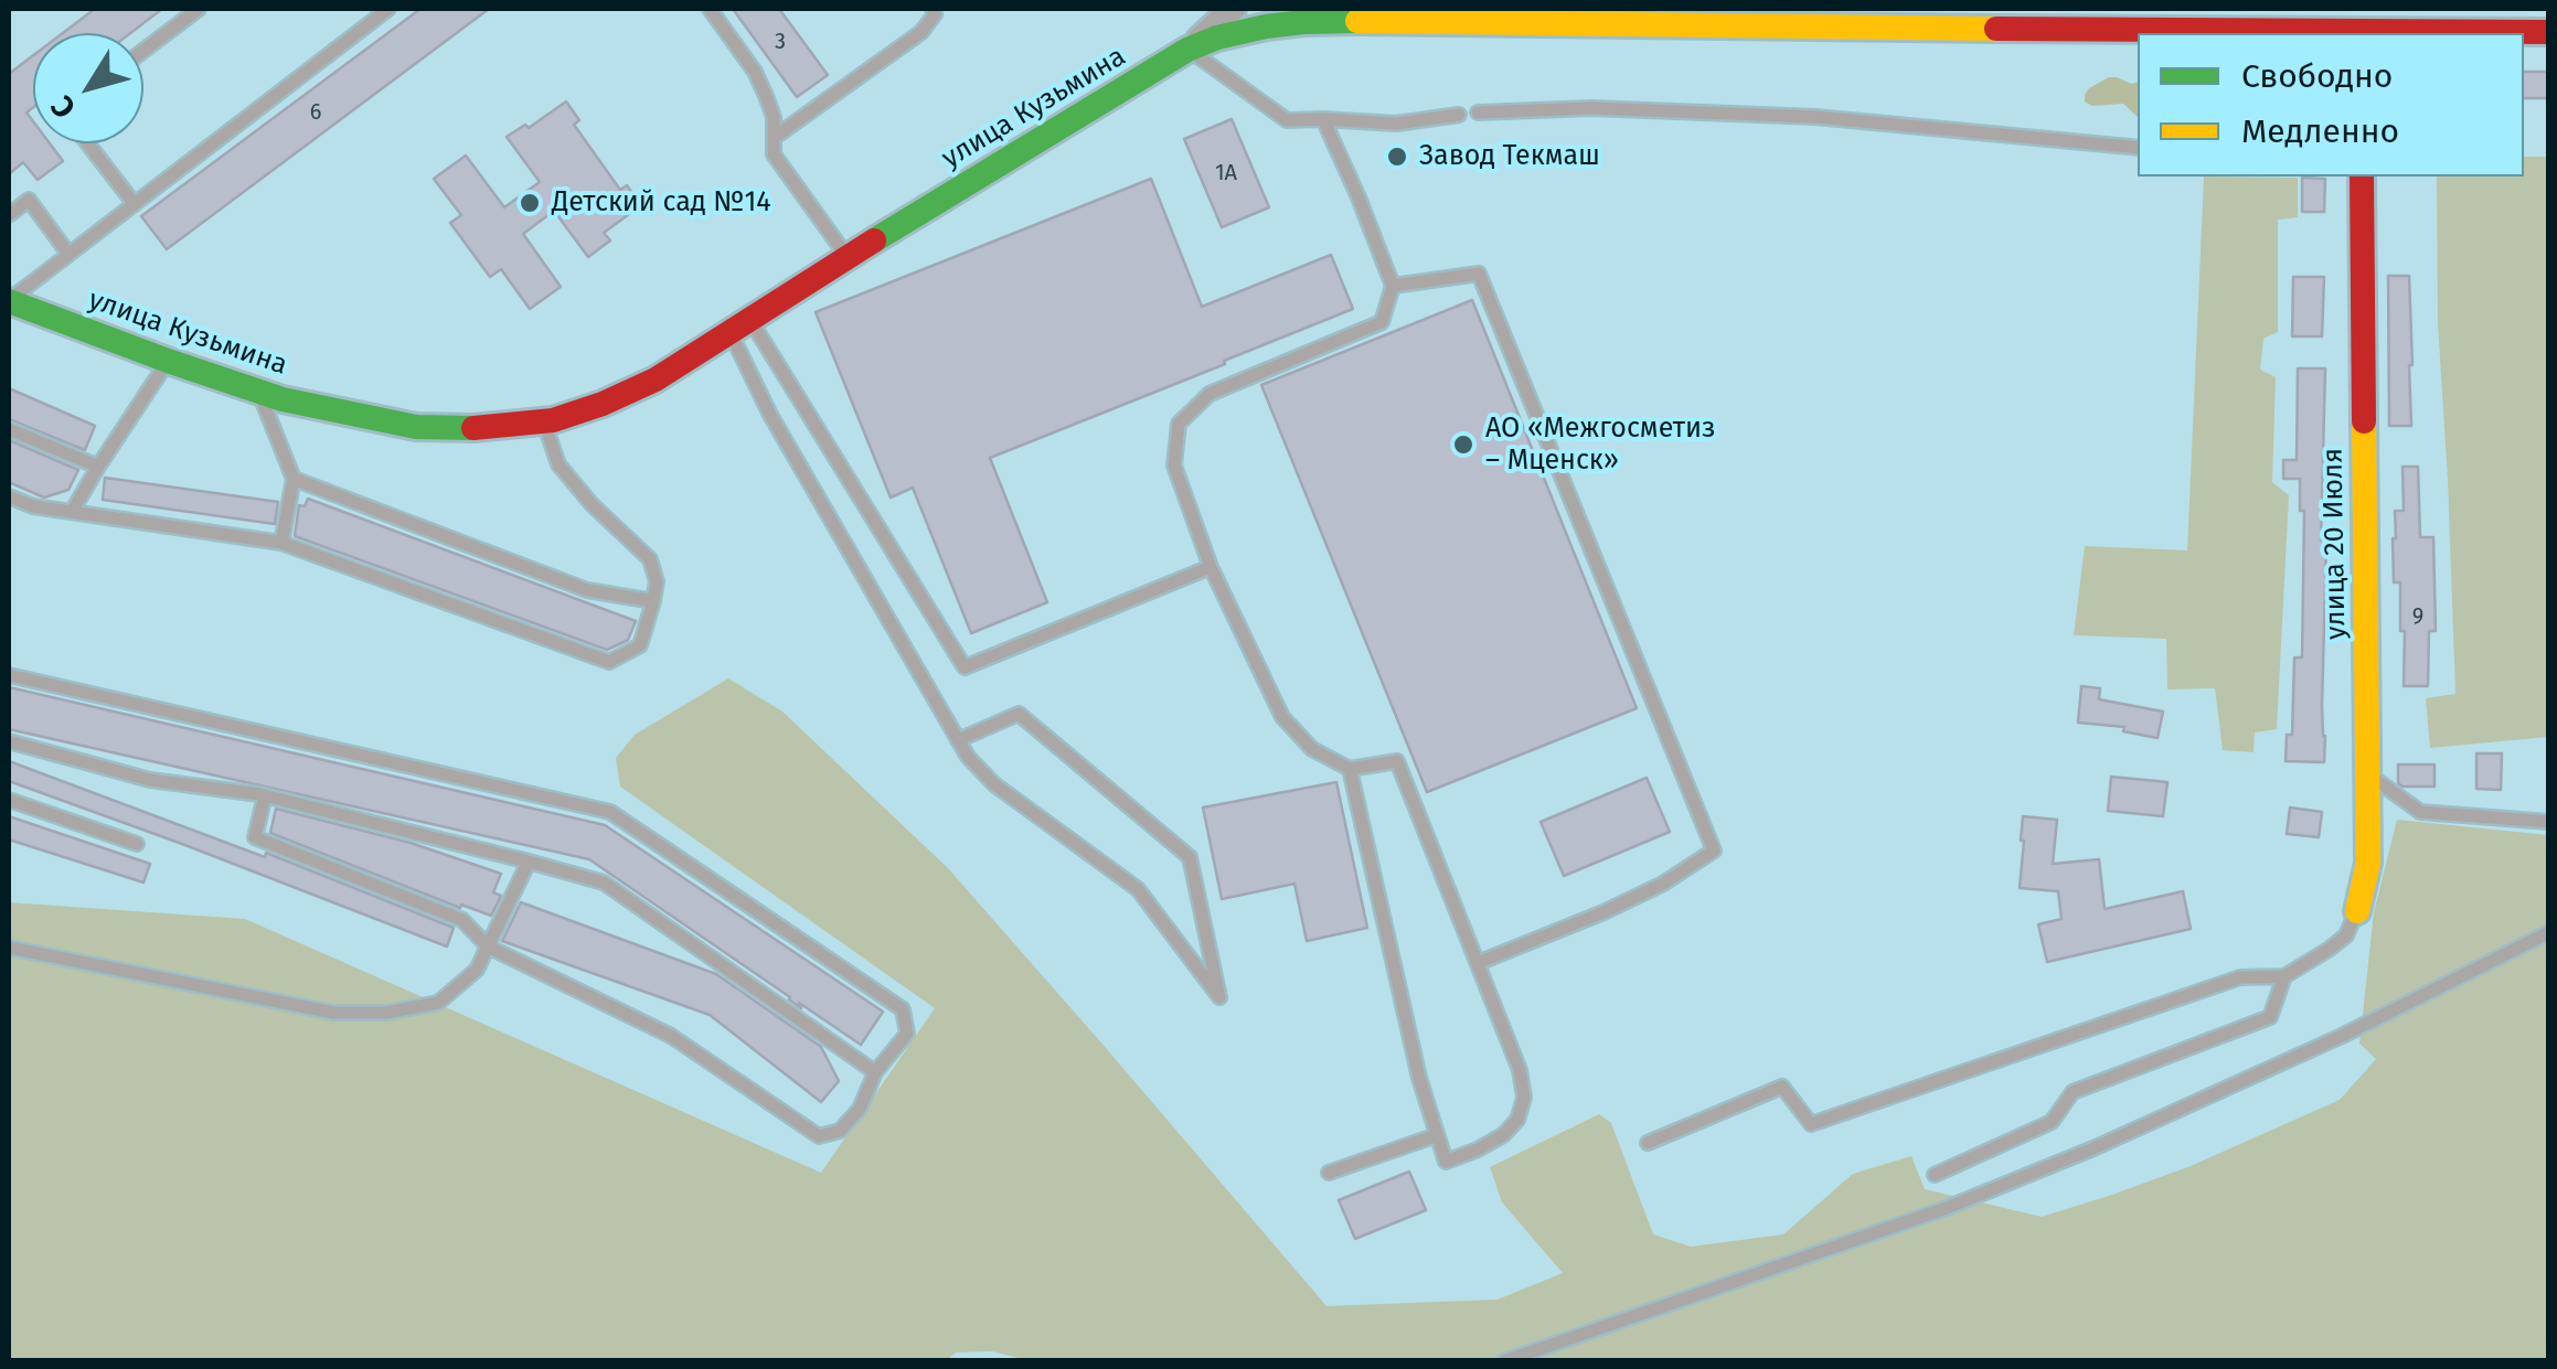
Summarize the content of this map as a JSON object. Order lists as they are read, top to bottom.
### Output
{
  "streets": {
    "main road": ["улица Кузьмина", "улица 20 Июля"]
  },
  "places": ["Завод Текмаш", "Детский сад №14", "АО «Межгосметиз – Мценск»"],
  "house_numbers": [
    "3",
    "6",
    "1А",
    "9"
  ],
  "legend": ["Свободно", "Медленно"],
  "north": "bottom left"
}
